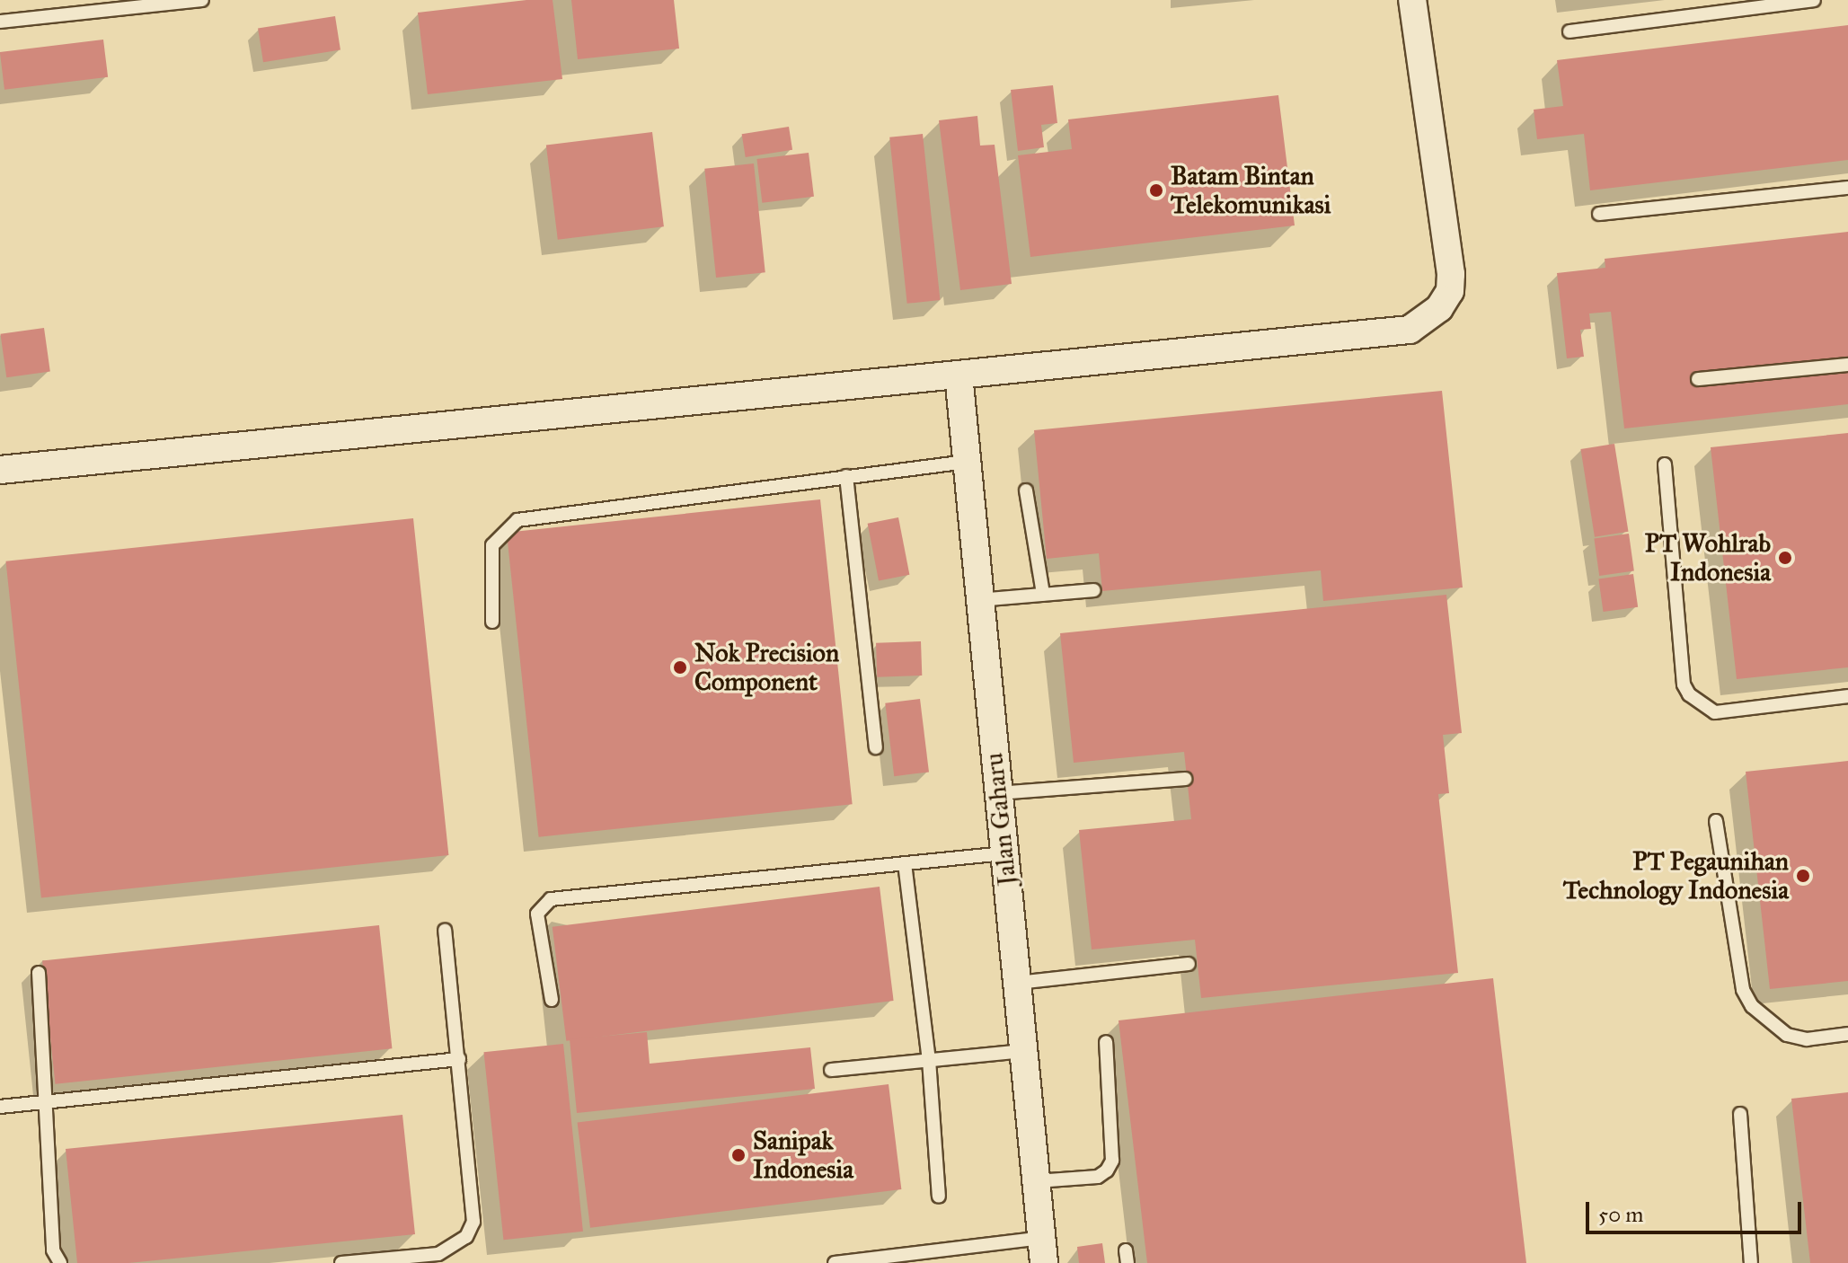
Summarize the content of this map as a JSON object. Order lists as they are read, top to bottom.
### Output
{
  "streets": {
    "street": ["Jalan Gaharu"]
  },
  "places": [
    "Batam Bintan Telekomunikasi",
    "PT Wohlrab Indonesia",
    "Nok Precision Component",
    "PT Pegaunihan Technology Indonesia",
    "Sanipak Indonesia"
  ],
  "scale_bar": "50 m"
}
